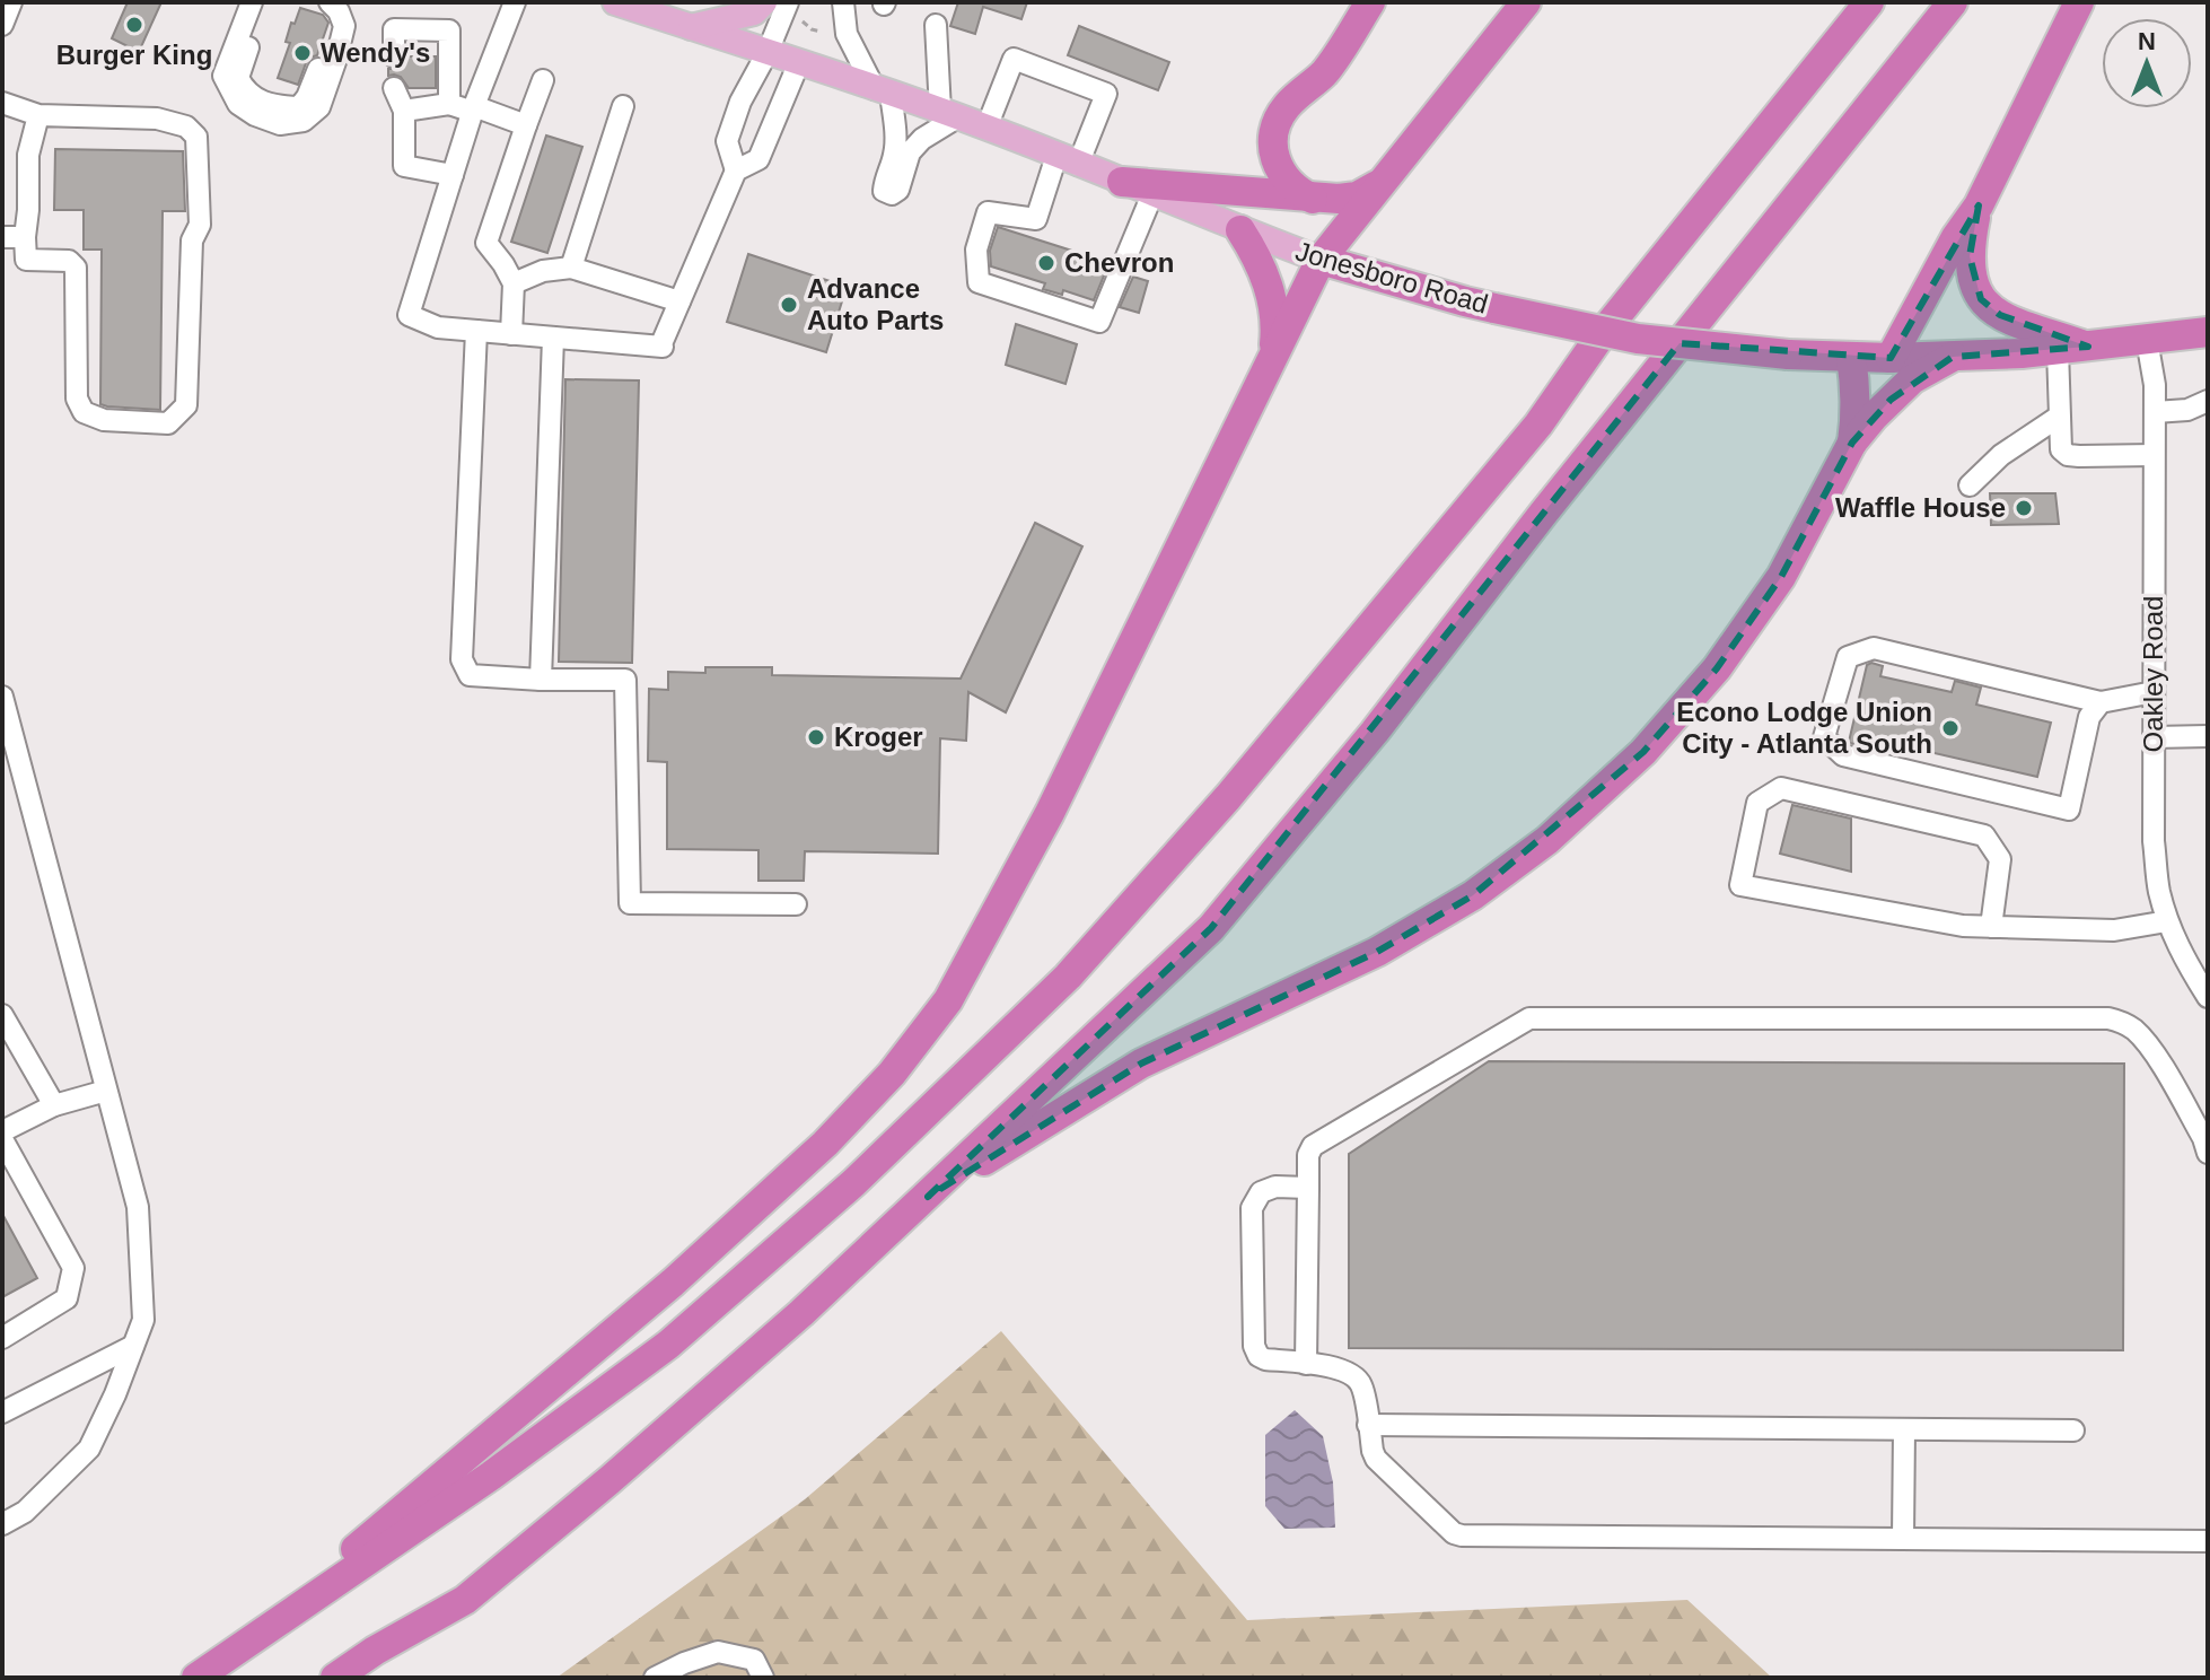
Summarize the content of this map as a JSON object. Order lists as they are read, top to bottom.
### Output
{
  "streets": {
    "highway": ["Jonesboro Road"],
    "street": ["Oakley Road"]
  },
  "crossings": [
    ["Jonesboro Road", "Oakley Road"]
  ],
  "places": [
    "Burger King",
    "Wendy's",
    "Chevron",
    "Advance Auto Parts",
    "Waffle House",
    "Econo Lodge Union City - Atlanta South",
    "Kroger"
  ],
  "north": "top"
}
